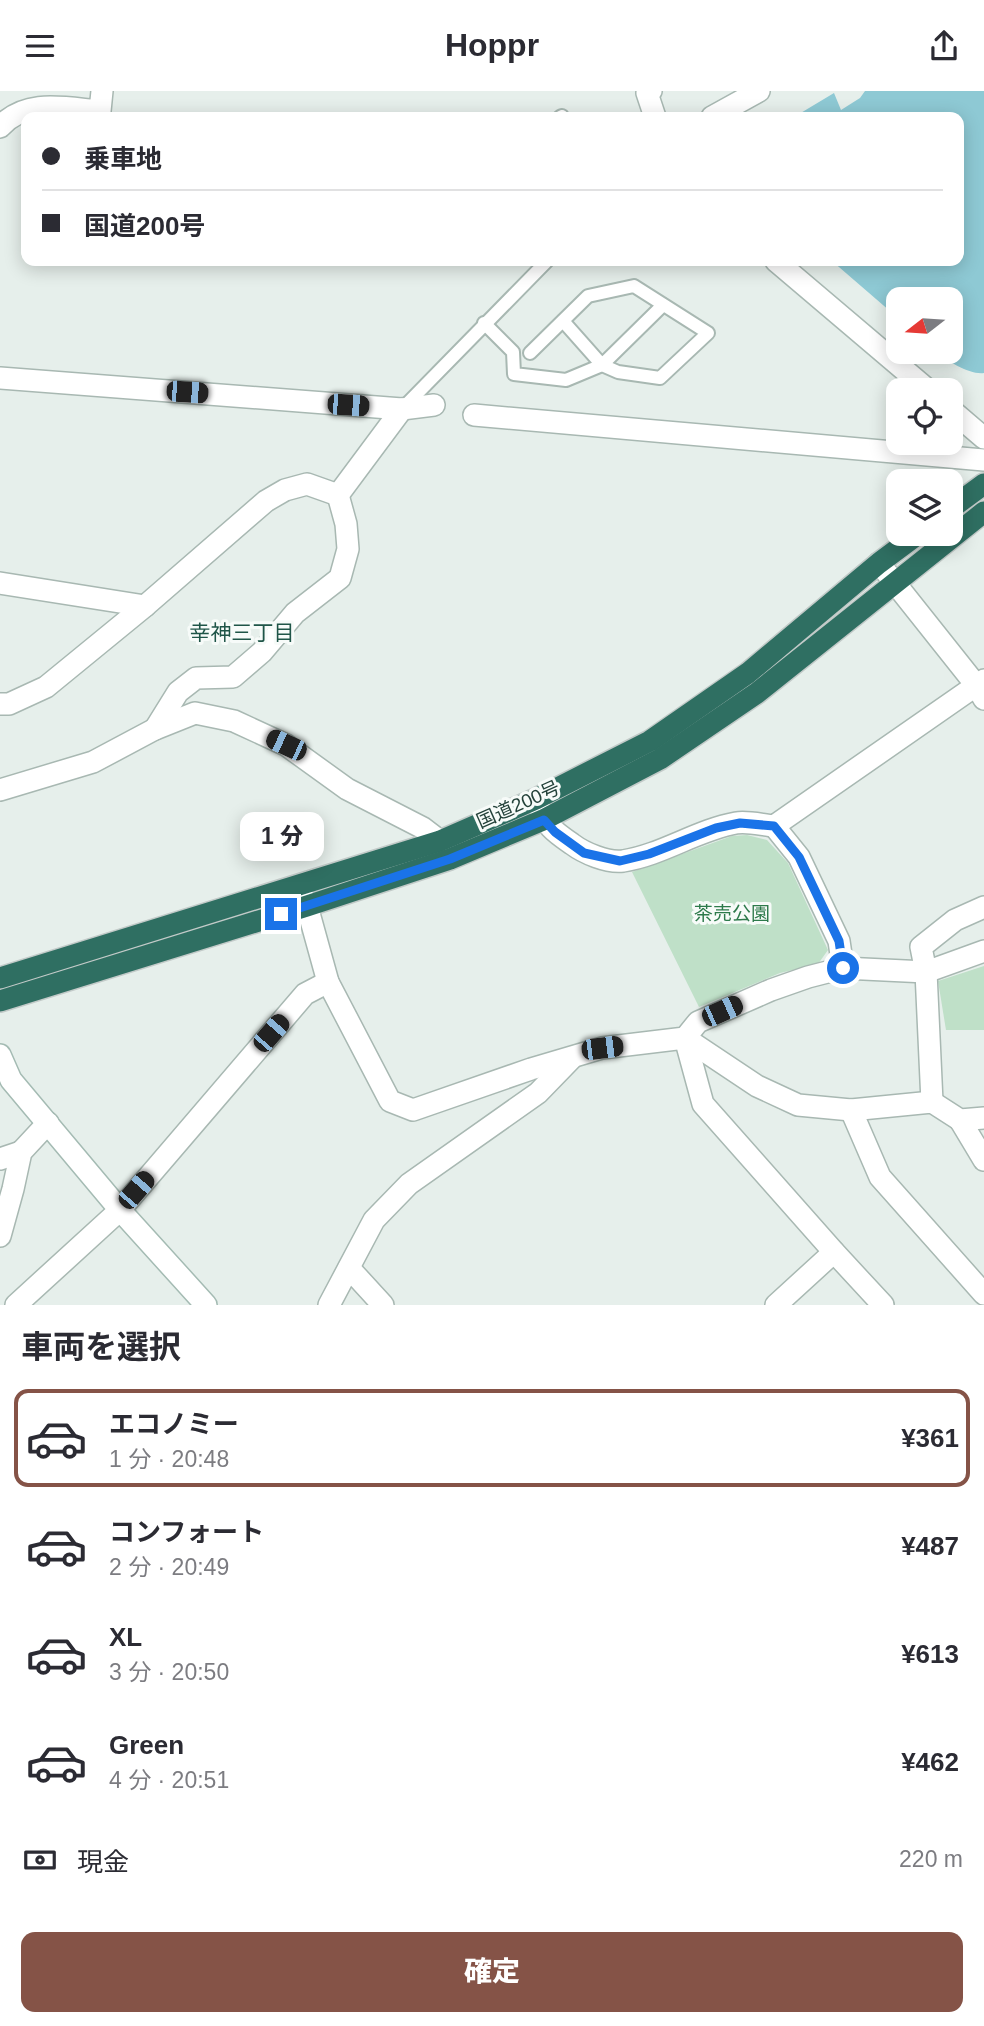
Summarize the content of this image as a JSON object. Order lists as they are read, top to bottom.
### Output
{
  "streets": {
    "highway": ["国道200号"]
  },
  "districts": ["幸神三丁目"],
  "parks": ["茶売公園"],
  "north": "left",
  "page": {
    "header": "Hoppr",
    "banner": ["乗車地", "国道200号"],
    "bubble": "1 分",
    "heading": "車両を選択",
    "list": [
      {
        "name": "エコノミー",
        "note": "1 分 · 20:48",
        "value": "¥361"
      },
      {
        "name": "コンフォート",
        "note": "2 分 · 20:49",
        "value": "¥487"
      },
      {
        "name": "XL",
        "note": "3 分 · 20:50",
        "value": "¥613"
      },
      {
        "name": "Green",
        "note": "4 分 · 20:51",
        "value": "¥462"
      }
    ],
    "pay": ["現金", "220 m"],
    "buttons": "確定"
  }
}
